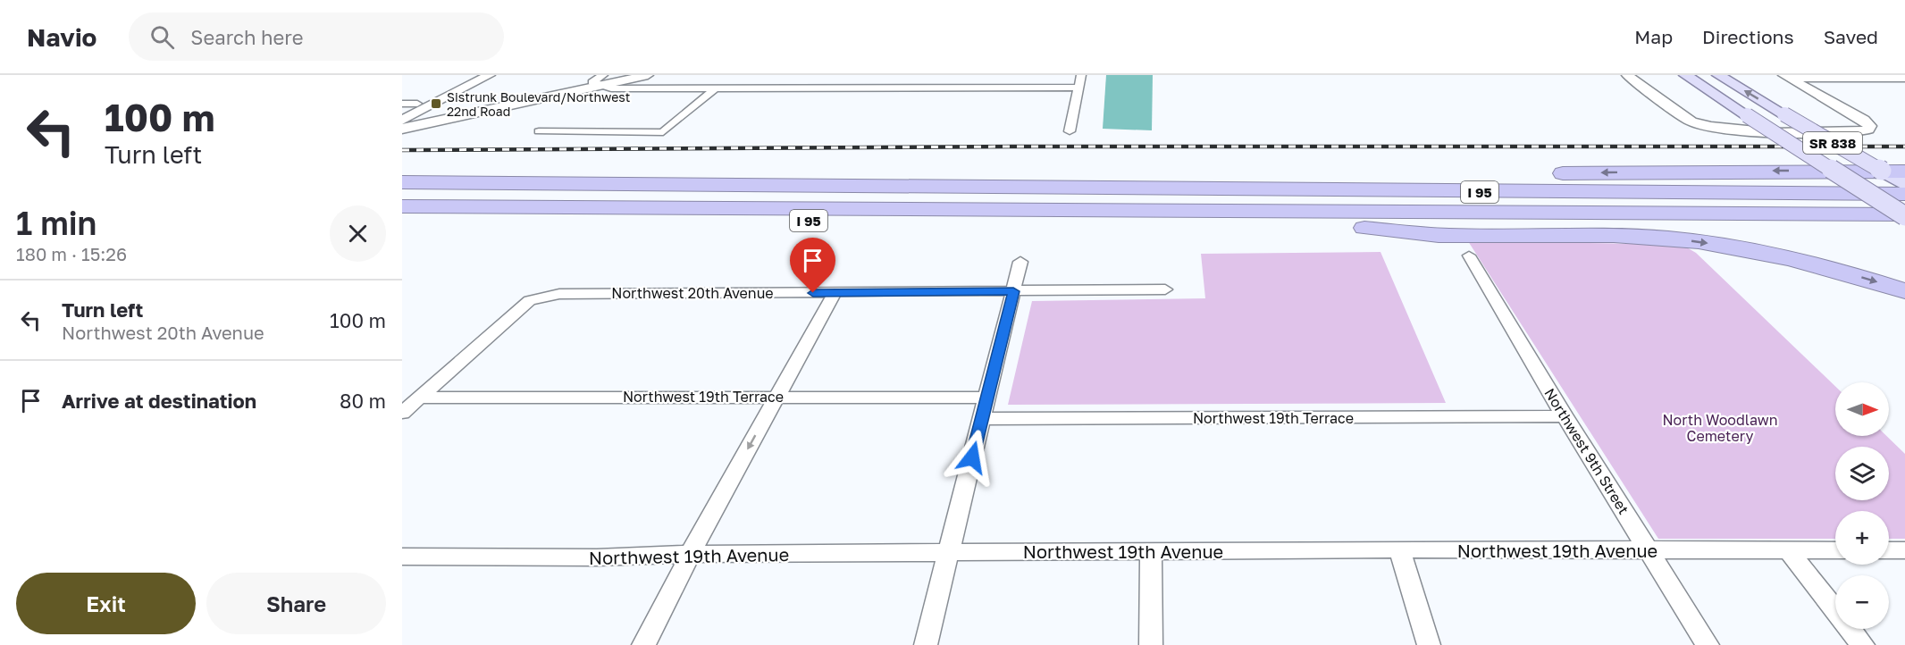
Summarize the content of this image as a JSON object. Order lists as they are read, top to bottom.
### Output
{
  "streets": {
    "highway": ["I 95"],
    "main road": ["SR 838"],
    "street": [
      "Northwest 20th Avenue",
      "Northwest 19th Terrace",
      "Northwest 9th Street",
      "Northwest 19th Avenue"
    ]
  },
  "crossings": [
    ["SR 838", "I 95"],
    ["Northwest 20th Avenue", "Northwest 19th Terrace"],
    ["Northwest 19th Terrace", "Northwest 9th Street"],
    ["Northwest 9th Street", "Northwest 19th Avenue"]
  ],
  "parks": ["North Woodlawn Cemetery"],
  "places": {
    "transit": ["Sistrunk Boulevard/Northwest 22nd Road"]
  },
  "north": "right",
  "page": {
    "header": "Navio",
    "search": "Search here",
    "nav": ["Map", "Directions", "Saved"],
    "turn": ["100 m", "Turn left"],
    "heading": ["1 min", "180 m · 15:26"],
    "list": [
      {
        "name": "Turn left",
        "note": "Northwest 20th Avenue",
        "value": "100 m"
      },
      {
        "name": "Arrive at destination",
        "value": "80 m"
      }
    ],
    "map_buttons": ["+", "−"],
    "buttons": ["Exit", "Share"]
  }
}
